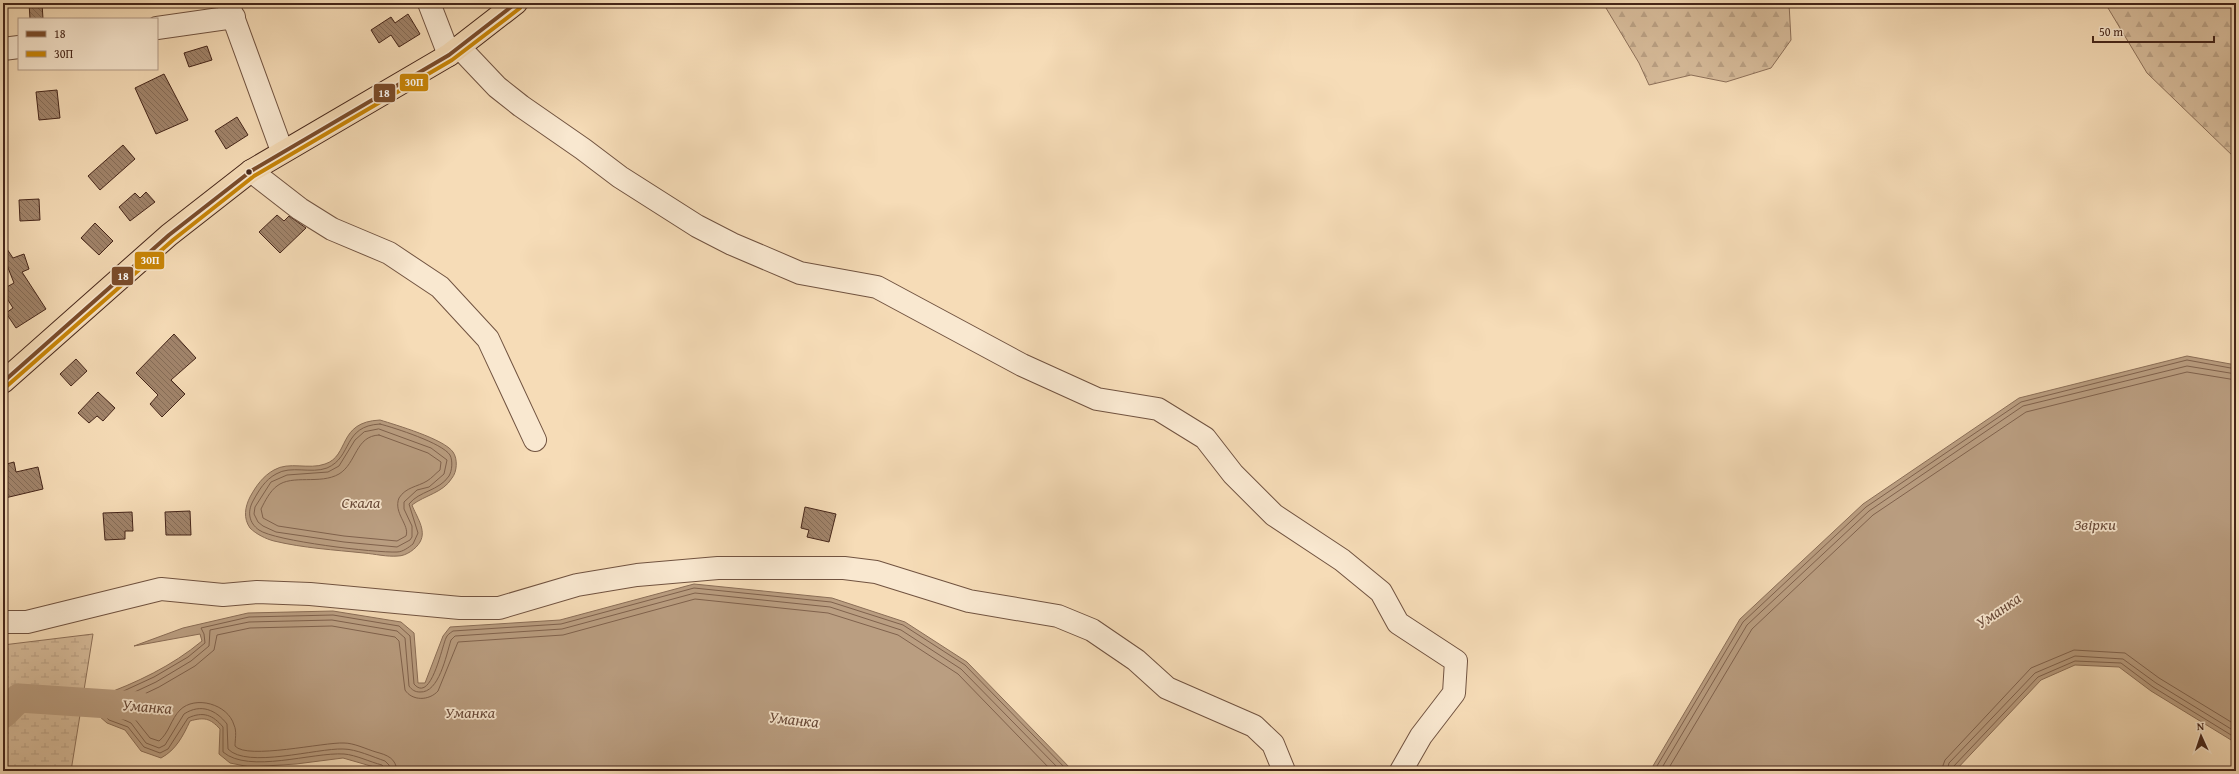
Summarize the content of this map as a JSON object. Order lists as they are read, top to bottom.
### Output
{
  "water": ["Скала", "Звірки", "Уманка"],
  "lines": ["transit line 18", "transit line 30П"],
  "legend": ["18", "30П"],
  "scale_bar": "50 m",
  "north": "top"
}
